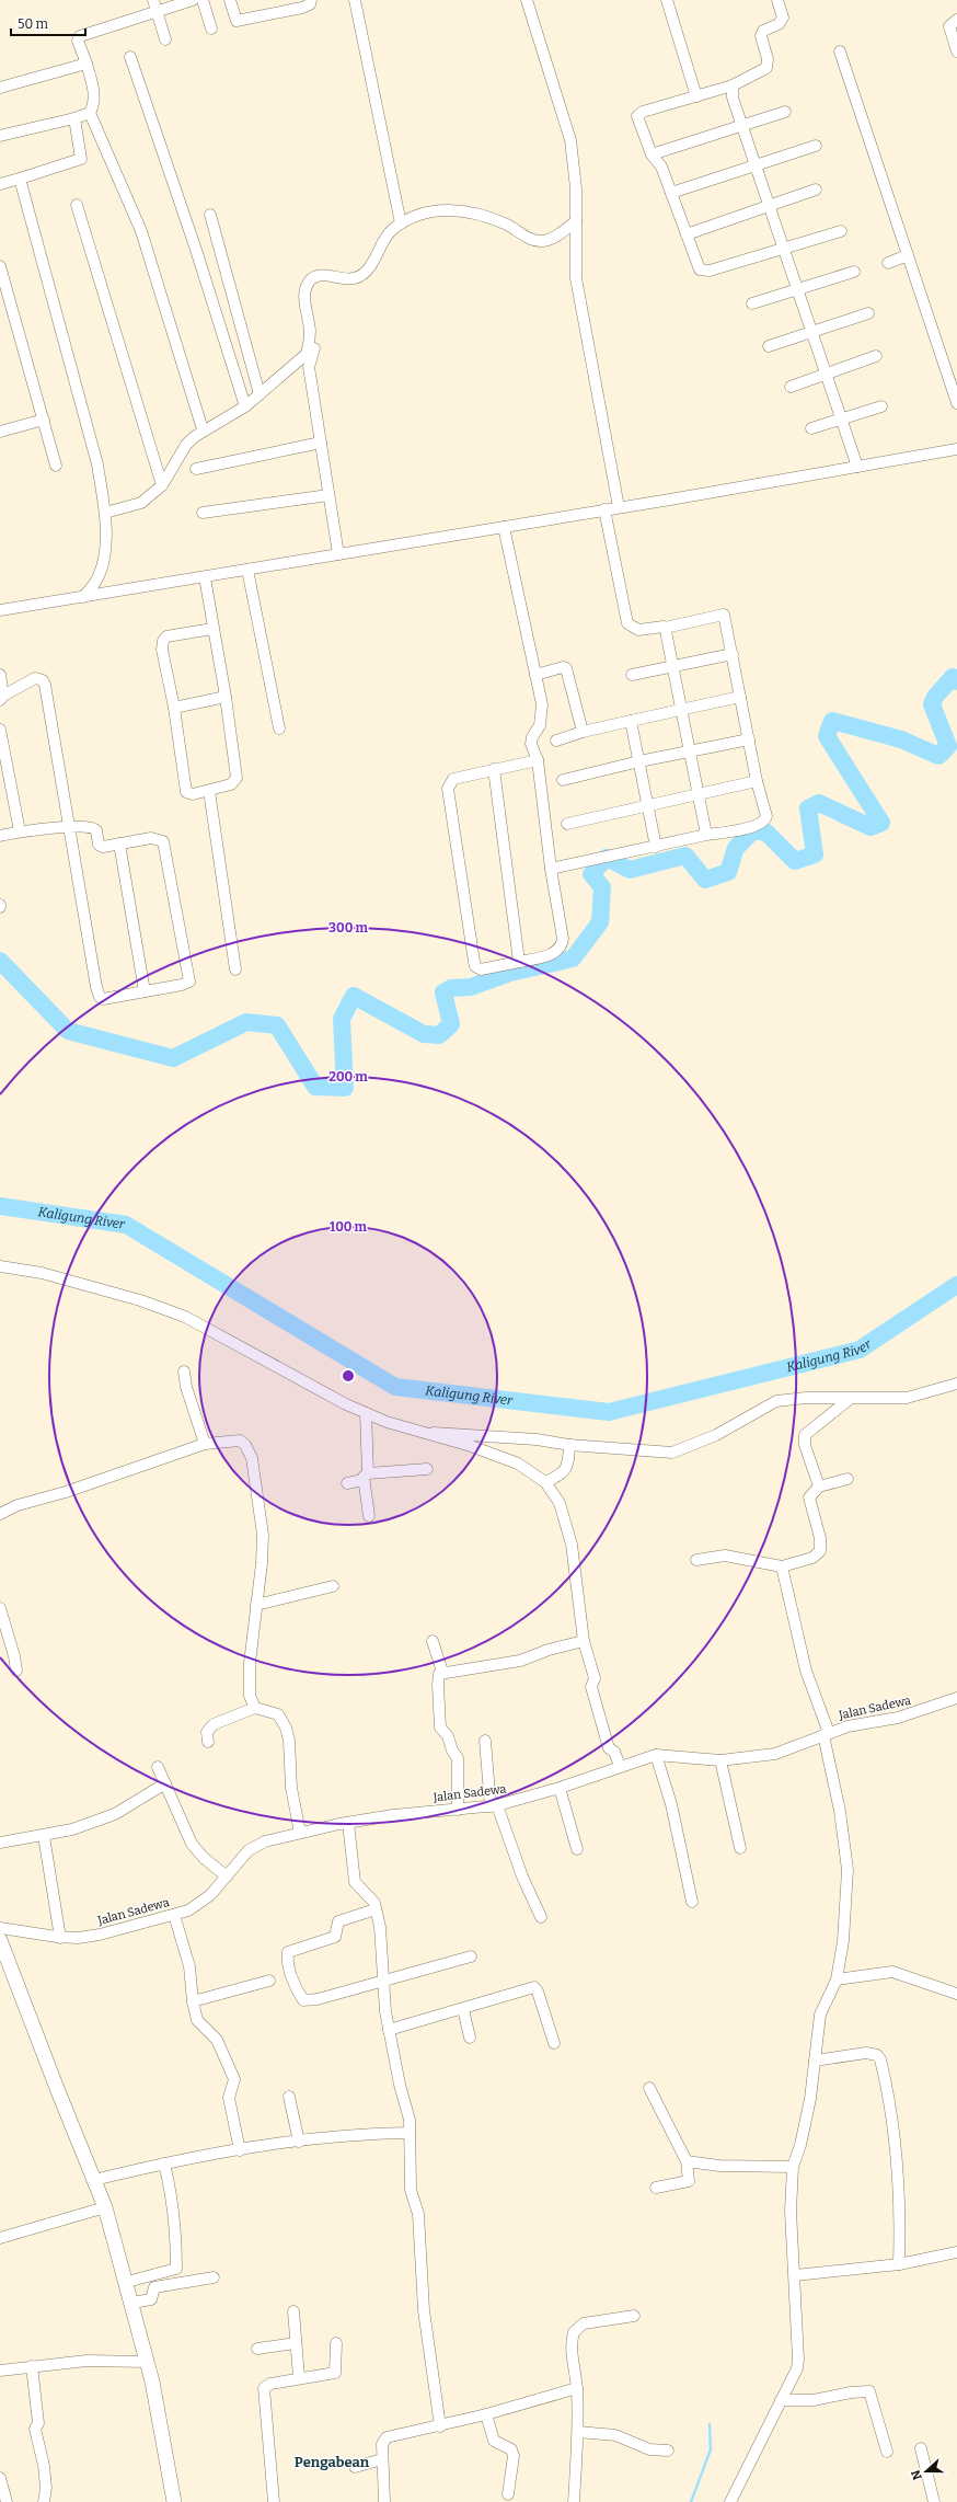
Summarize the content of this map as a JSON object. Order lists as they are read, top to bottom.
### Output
{
  "streets": {
    "street": ["Jalan Sadewa"]
  },
  "districts": ["Pengabean"],
  "water": ["Kaligung River"],
  "scale_bar": "50 m",
  "north": "left",
  "rings": ["300 m", "200 m", "100 m"]
}
